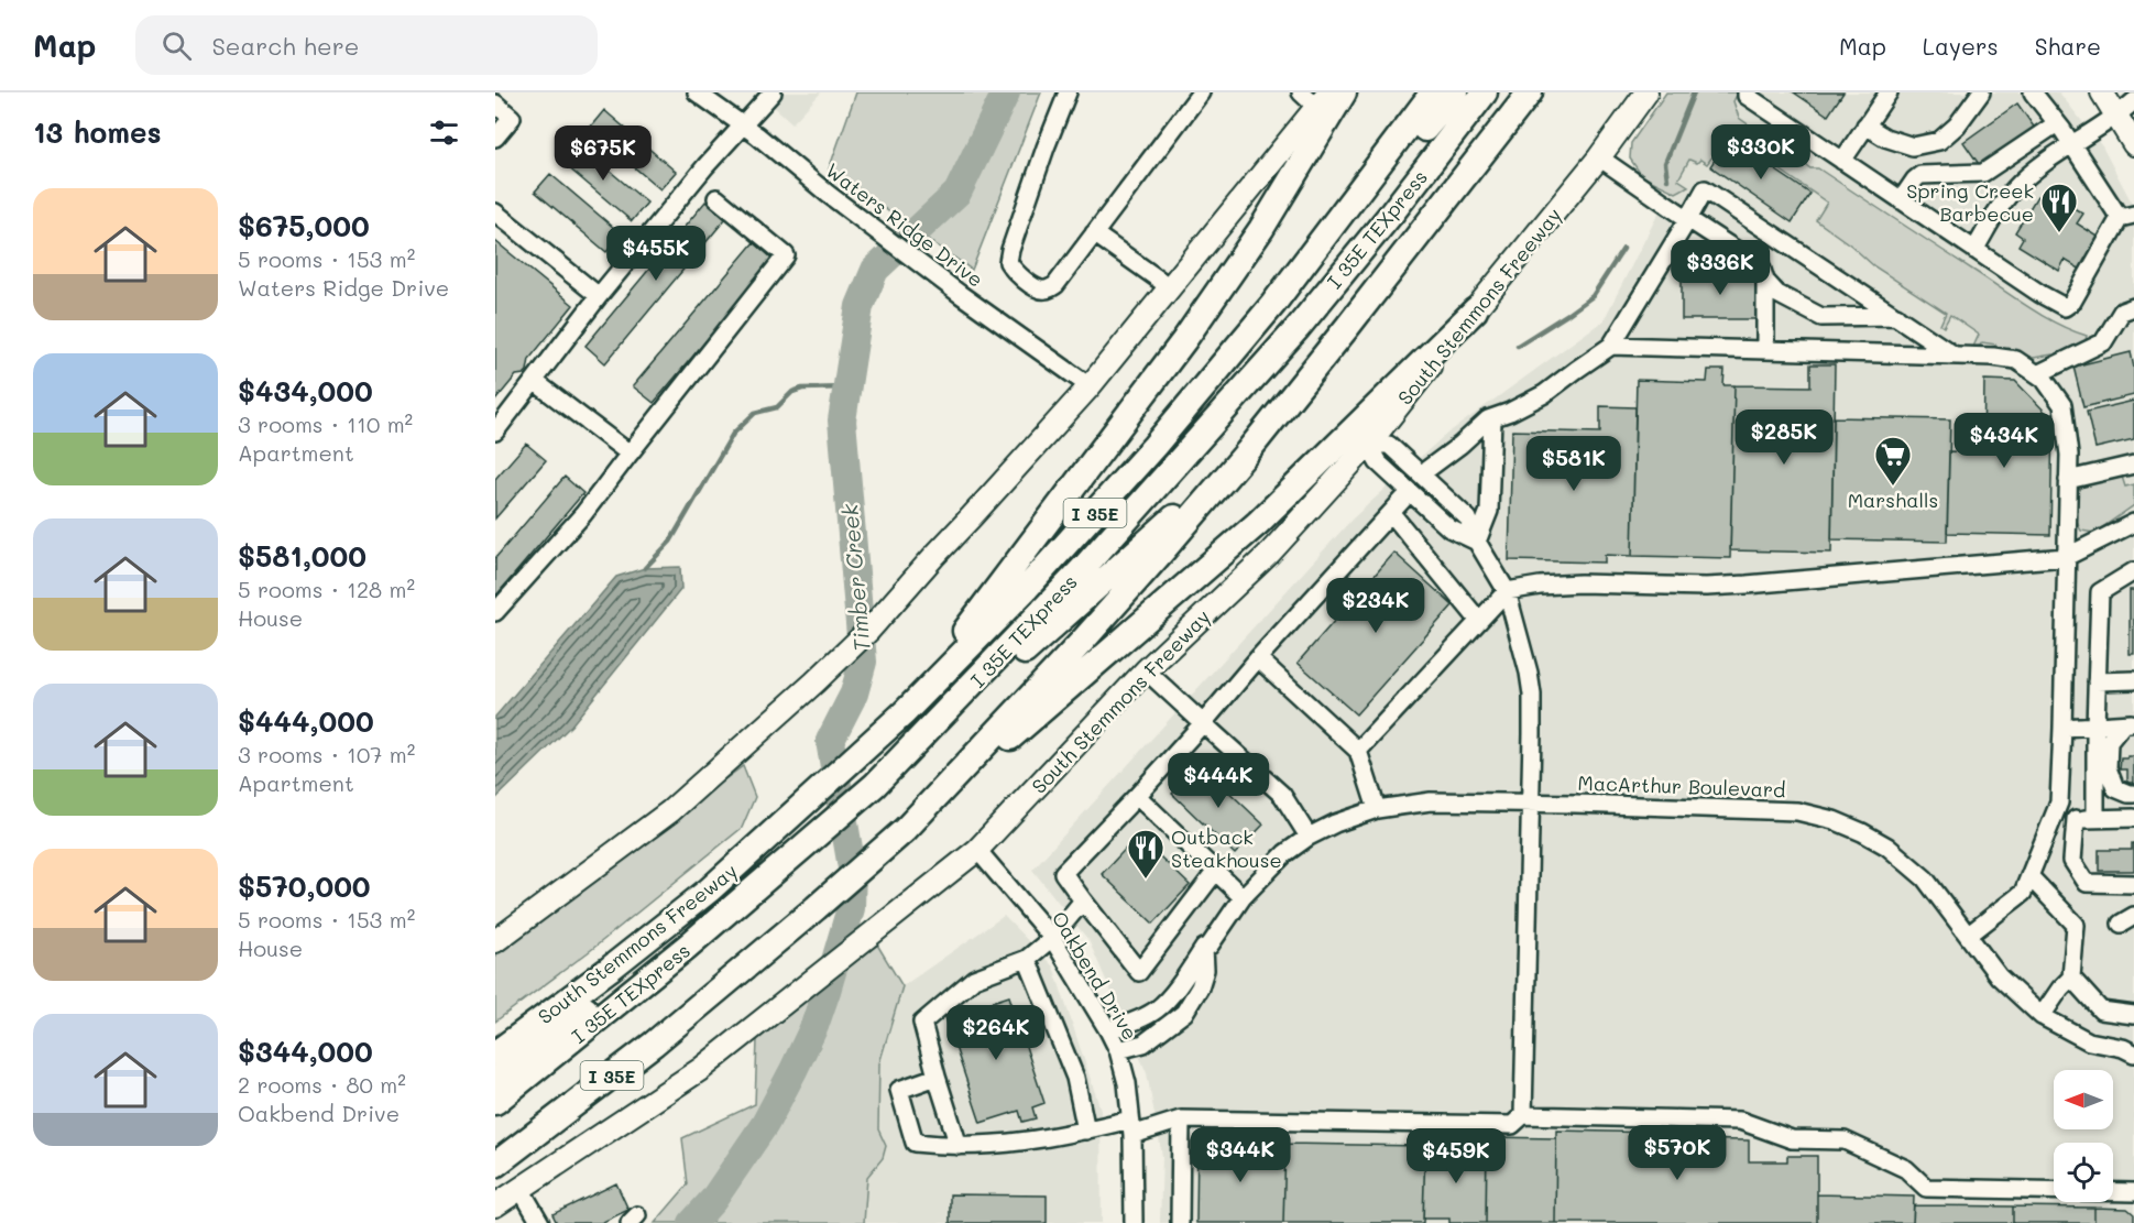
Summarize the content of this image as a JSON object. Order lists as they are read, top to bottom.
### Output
{
  "streets": {
    "highway": ["I 35E TEXpress", "South Stemmons Freeway", "I 35E"],
    "street": ["Waters Ridge Drive", "MacArthur Boulevard", "Oakbend Drive"]
  },
  "crossings": [
    ["South Stemmons Freeway", "Oakbend Drive"],
    ["MacArthur Boulevard", "Oakbend Drive"]
  ],
  "water": ["Timber Creek"],
  "places": {
    "restaurant": ["Spring Creek Barbecue", "Outback Steakhouse"],
    "supermarket": ["Marshalls"]
  },
  "north": "left",
  "page": {
    "header": "Map",
    "search": "Search here",
    "nav": ["Map", "Layers", "Share"],
    "heading": "13 homes",
    "price": [
      "$330K",
      "$675K",
      "$455K",
      "$336K",
      "$285K",
      "$434K",
      "$581K",
      "$234K",
      "$444K",
      "$264K",
      "$570K",
      "$344K",
      "$459K"
    ],
    "list": [
      {
        "name": "$675,000",
        "note": "5 rooms · 153 m² · Waters Ridge Drive"
      },
      {
        "name": "$434,000",
        "note": "3 rooms · 110 m² · Apartment"
      },
      {
        "name": "$581,000",
        "note": "5 rooms · 128 m² · House"
      },
      {
        "name": "$444,000",
        "note": "3 rooms · 107 m² · Apartment"
      },
      {
        "name": "$570,000",
        "note": "5 rooms · 153 m² · House"
      },
      {
        "name": "$344,000",
        "note": "2 rooms · 80 m² · Oakbend Drive"
      }
    ]
  }
}
